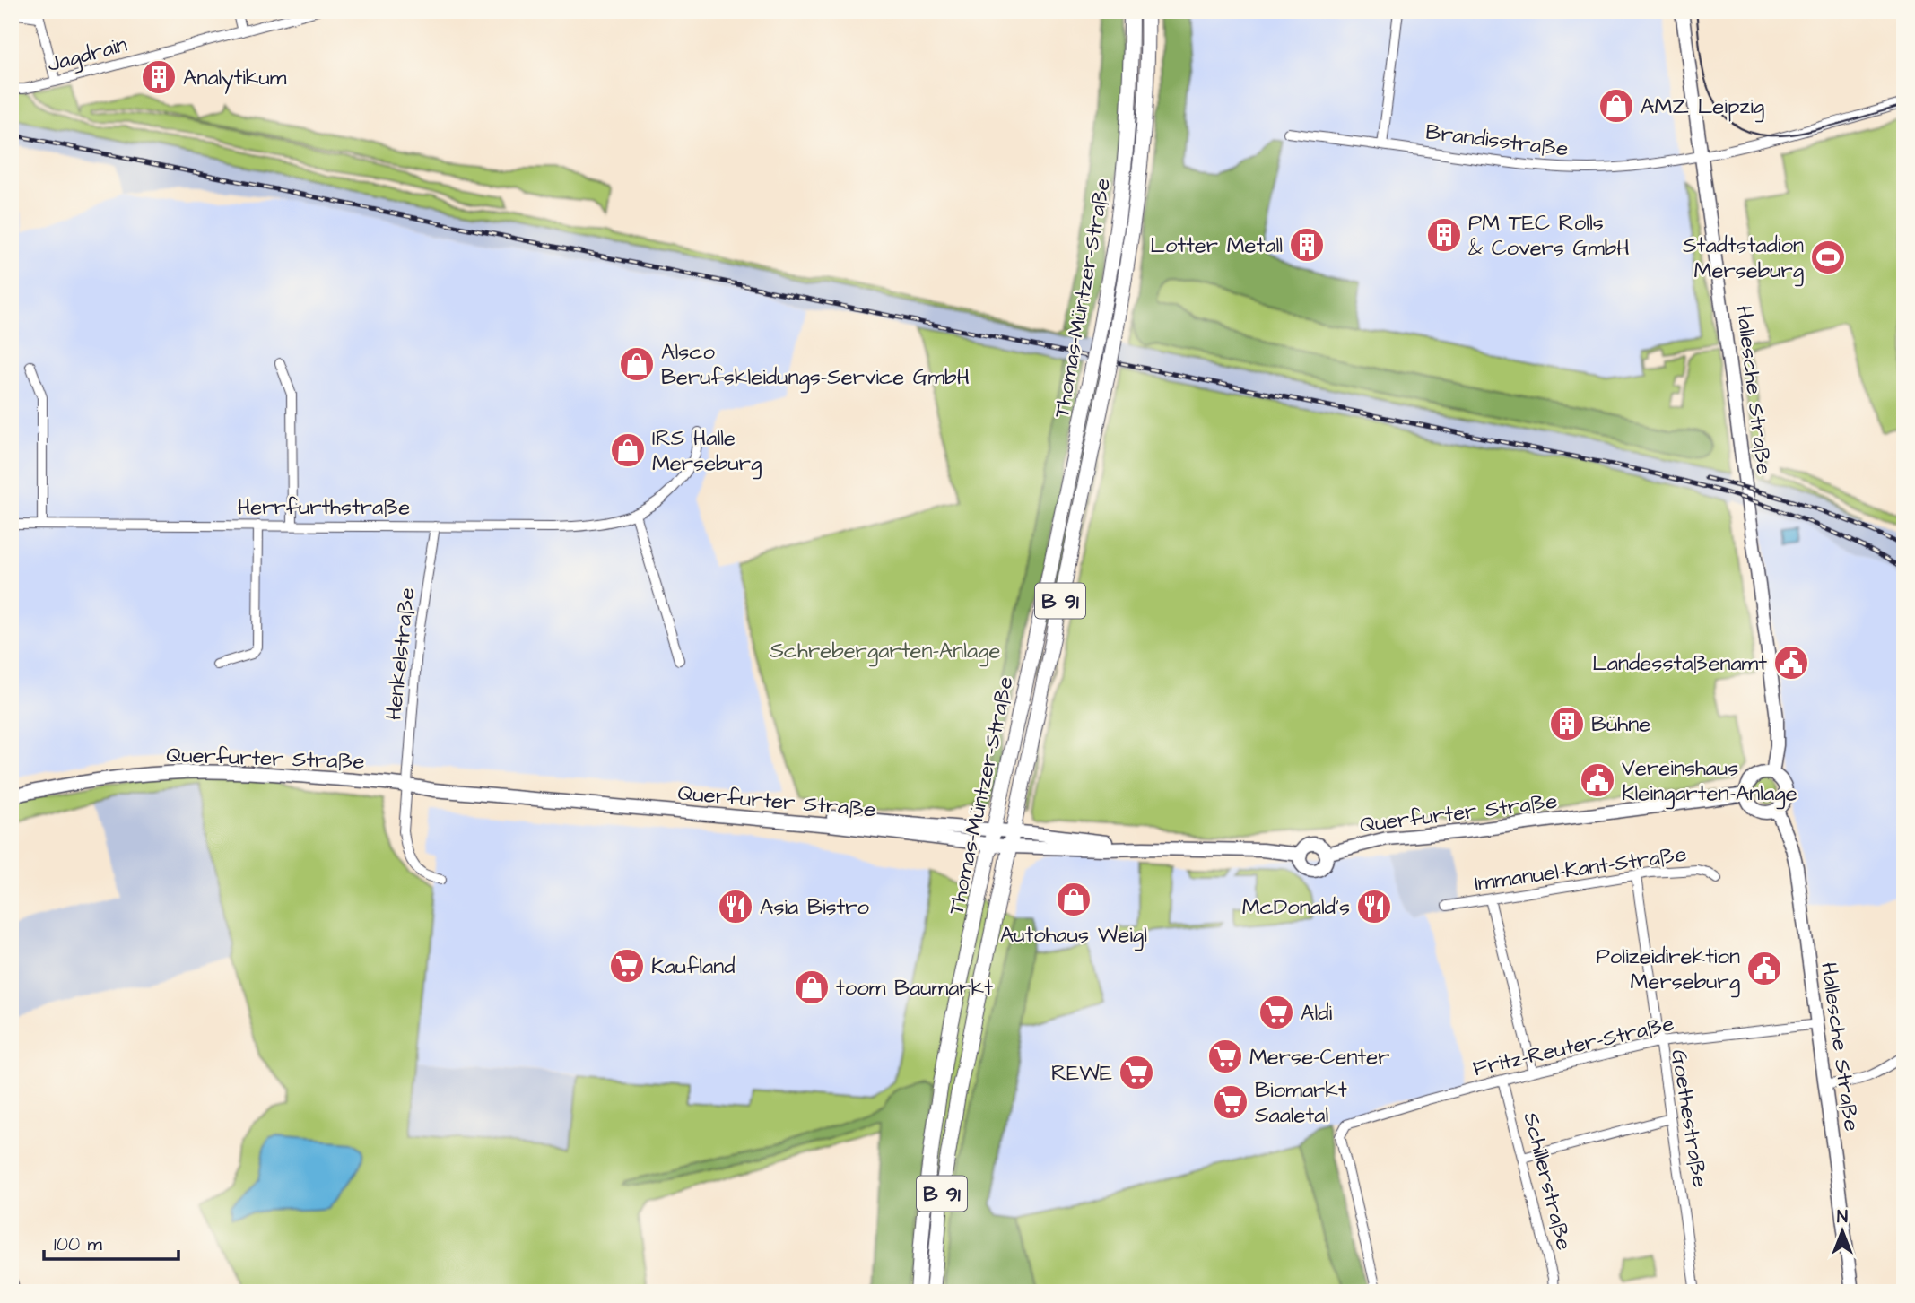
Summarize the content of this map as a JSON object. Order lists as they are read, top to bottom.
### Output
{
  "streets": {
    "main road": [
      "Thomas-Müntzer-Straße",
      "Hallesche Straße",
      "B 91",
      "Querfurter Straße"
    ],
    "street": [
      "Jagdrain",
      "Brandisstraße",
      "Herrfurthstraße",
      "Henkelstraße",
      "Immanuel-Kant-Straße",
      "Fritz-Reuter-Straße",
      "Goethestraße",
      "Schillerstraße"
    ]
  },
  "crossings": [
    ["Brandisstraße", "Hallesche Straße"],
    ["Thomas-Müntzer-Straße", "Querfurter Straße"],
    ["Hallesche Straße", "Querfurter Straße"],
    ["Hallesche Straße", "Fritz-Reuter-Straße"],
    ["Herrfurthstraße", "Henkelstraße"],
    ["Henkelstraße", "Querfurter Straße"],
    ["Immanuel-Kant-Straße", "Goethestraße"],
    ["Fritz-Reuter-Straße", "Goethestraße"],
    ["Fritz-Reuter-Straße", "Schillerstraße"]
  ],
  "parks": ["Schrebergarten-Anlage"],
  "places": {
    "building": [
      "Analytikum",
      "PM TEC Rolls & Covers GmbH",
      "Lotter Metall",
      "Bühne"
    ],
    "shop": [
      "AMZ Leipzig",
      "Alsco Berufskleidungs-Service GmbH",
      "IRS Halle Merseburg",
      "Autohaus Weigl",
      "toom Baumarkt"
    ],
    "sports": ["Stadtstadion Merseburg"],
    "public building": ["Landesstaßenamt", "Vereinshaus Kleingarten-Anlage", "Polizeidirektion Merseburg"],
    "restaurant": ["Asia Bistro", "McDonald's"],
    "supermarket": [
      "Kaufland",
      "Aldi",
      "Merse-Center",
      "REWE",
      "Biomarkt Saaletal"
    ]
  },
  "scale_bar": "100 m",
  "north": "top"
}
